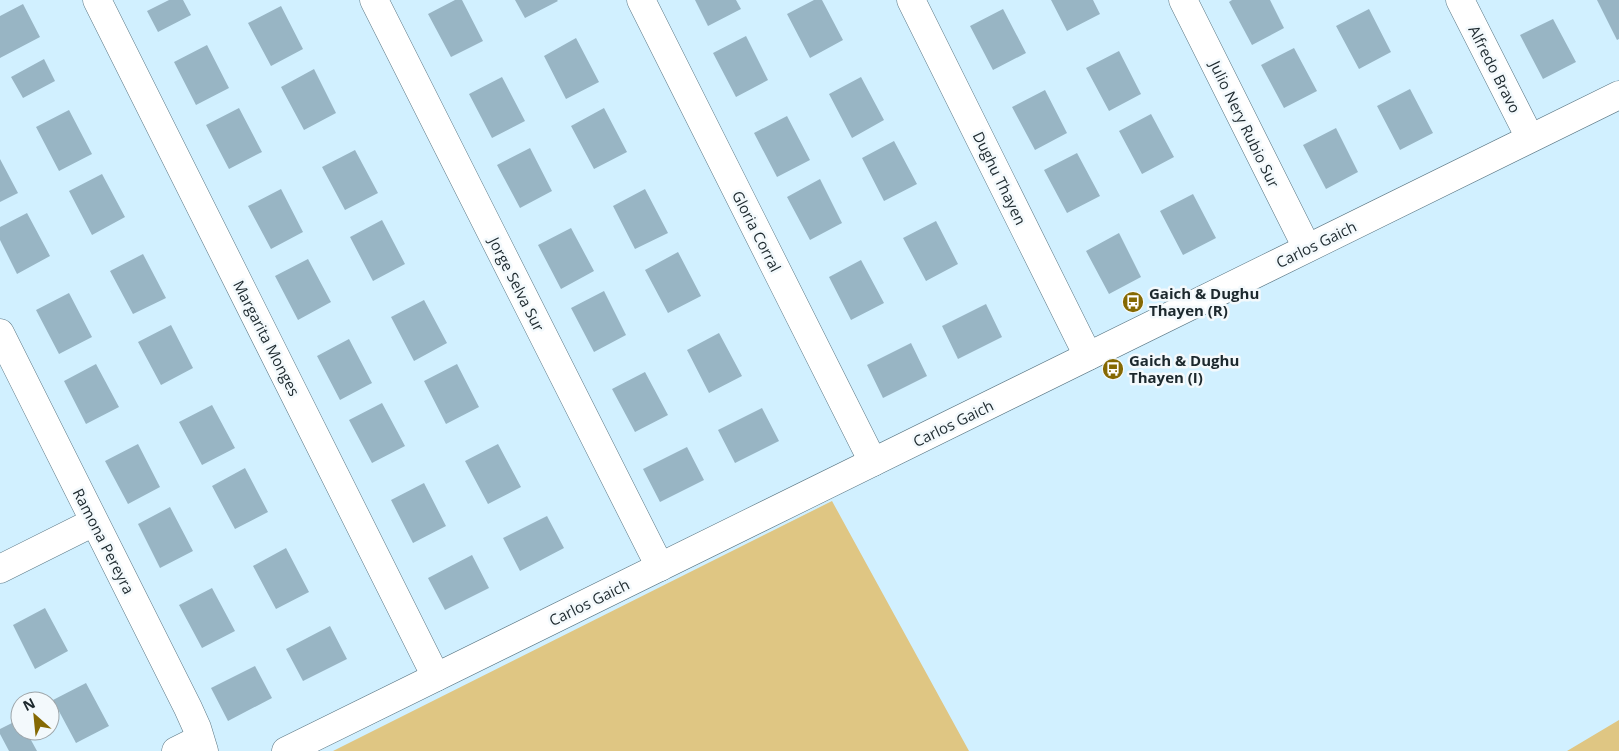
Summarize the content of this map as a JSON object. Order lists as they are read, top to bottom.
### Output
{
  "streets": {
    "street": [
      "Alfredo Bravo",
      "Julio Nery Rubio Sur",
      "Dughu Thayen",
      "Gloria Corral",
      "Carlos Gaich",
      "Jorge Selva Sur",
      "Margarita Monges",
      "Ramona Pereyra"
    ]
  },
  "crossings": [
    ["Alfredo Bravo", "Carlos Gaich"],
    ["Julio Nery Rubio Sur", "Carlos Gaich"],
    ["Dughu Thayen", "Carlos Gaich"],
    ["Gloria Corral", "Carlos Gaich"],
    ["Carlos Gaich", "Jorge Selva Sur"],
    ["Carlos Gaich", "Margarita Monges"]
  ],
  "places": {
    "bus stop": ["Gaich & Dughu Thayen (R)", "Gaich & Dughu Thayen (I)"]
  },
  "north": "top left"
}
